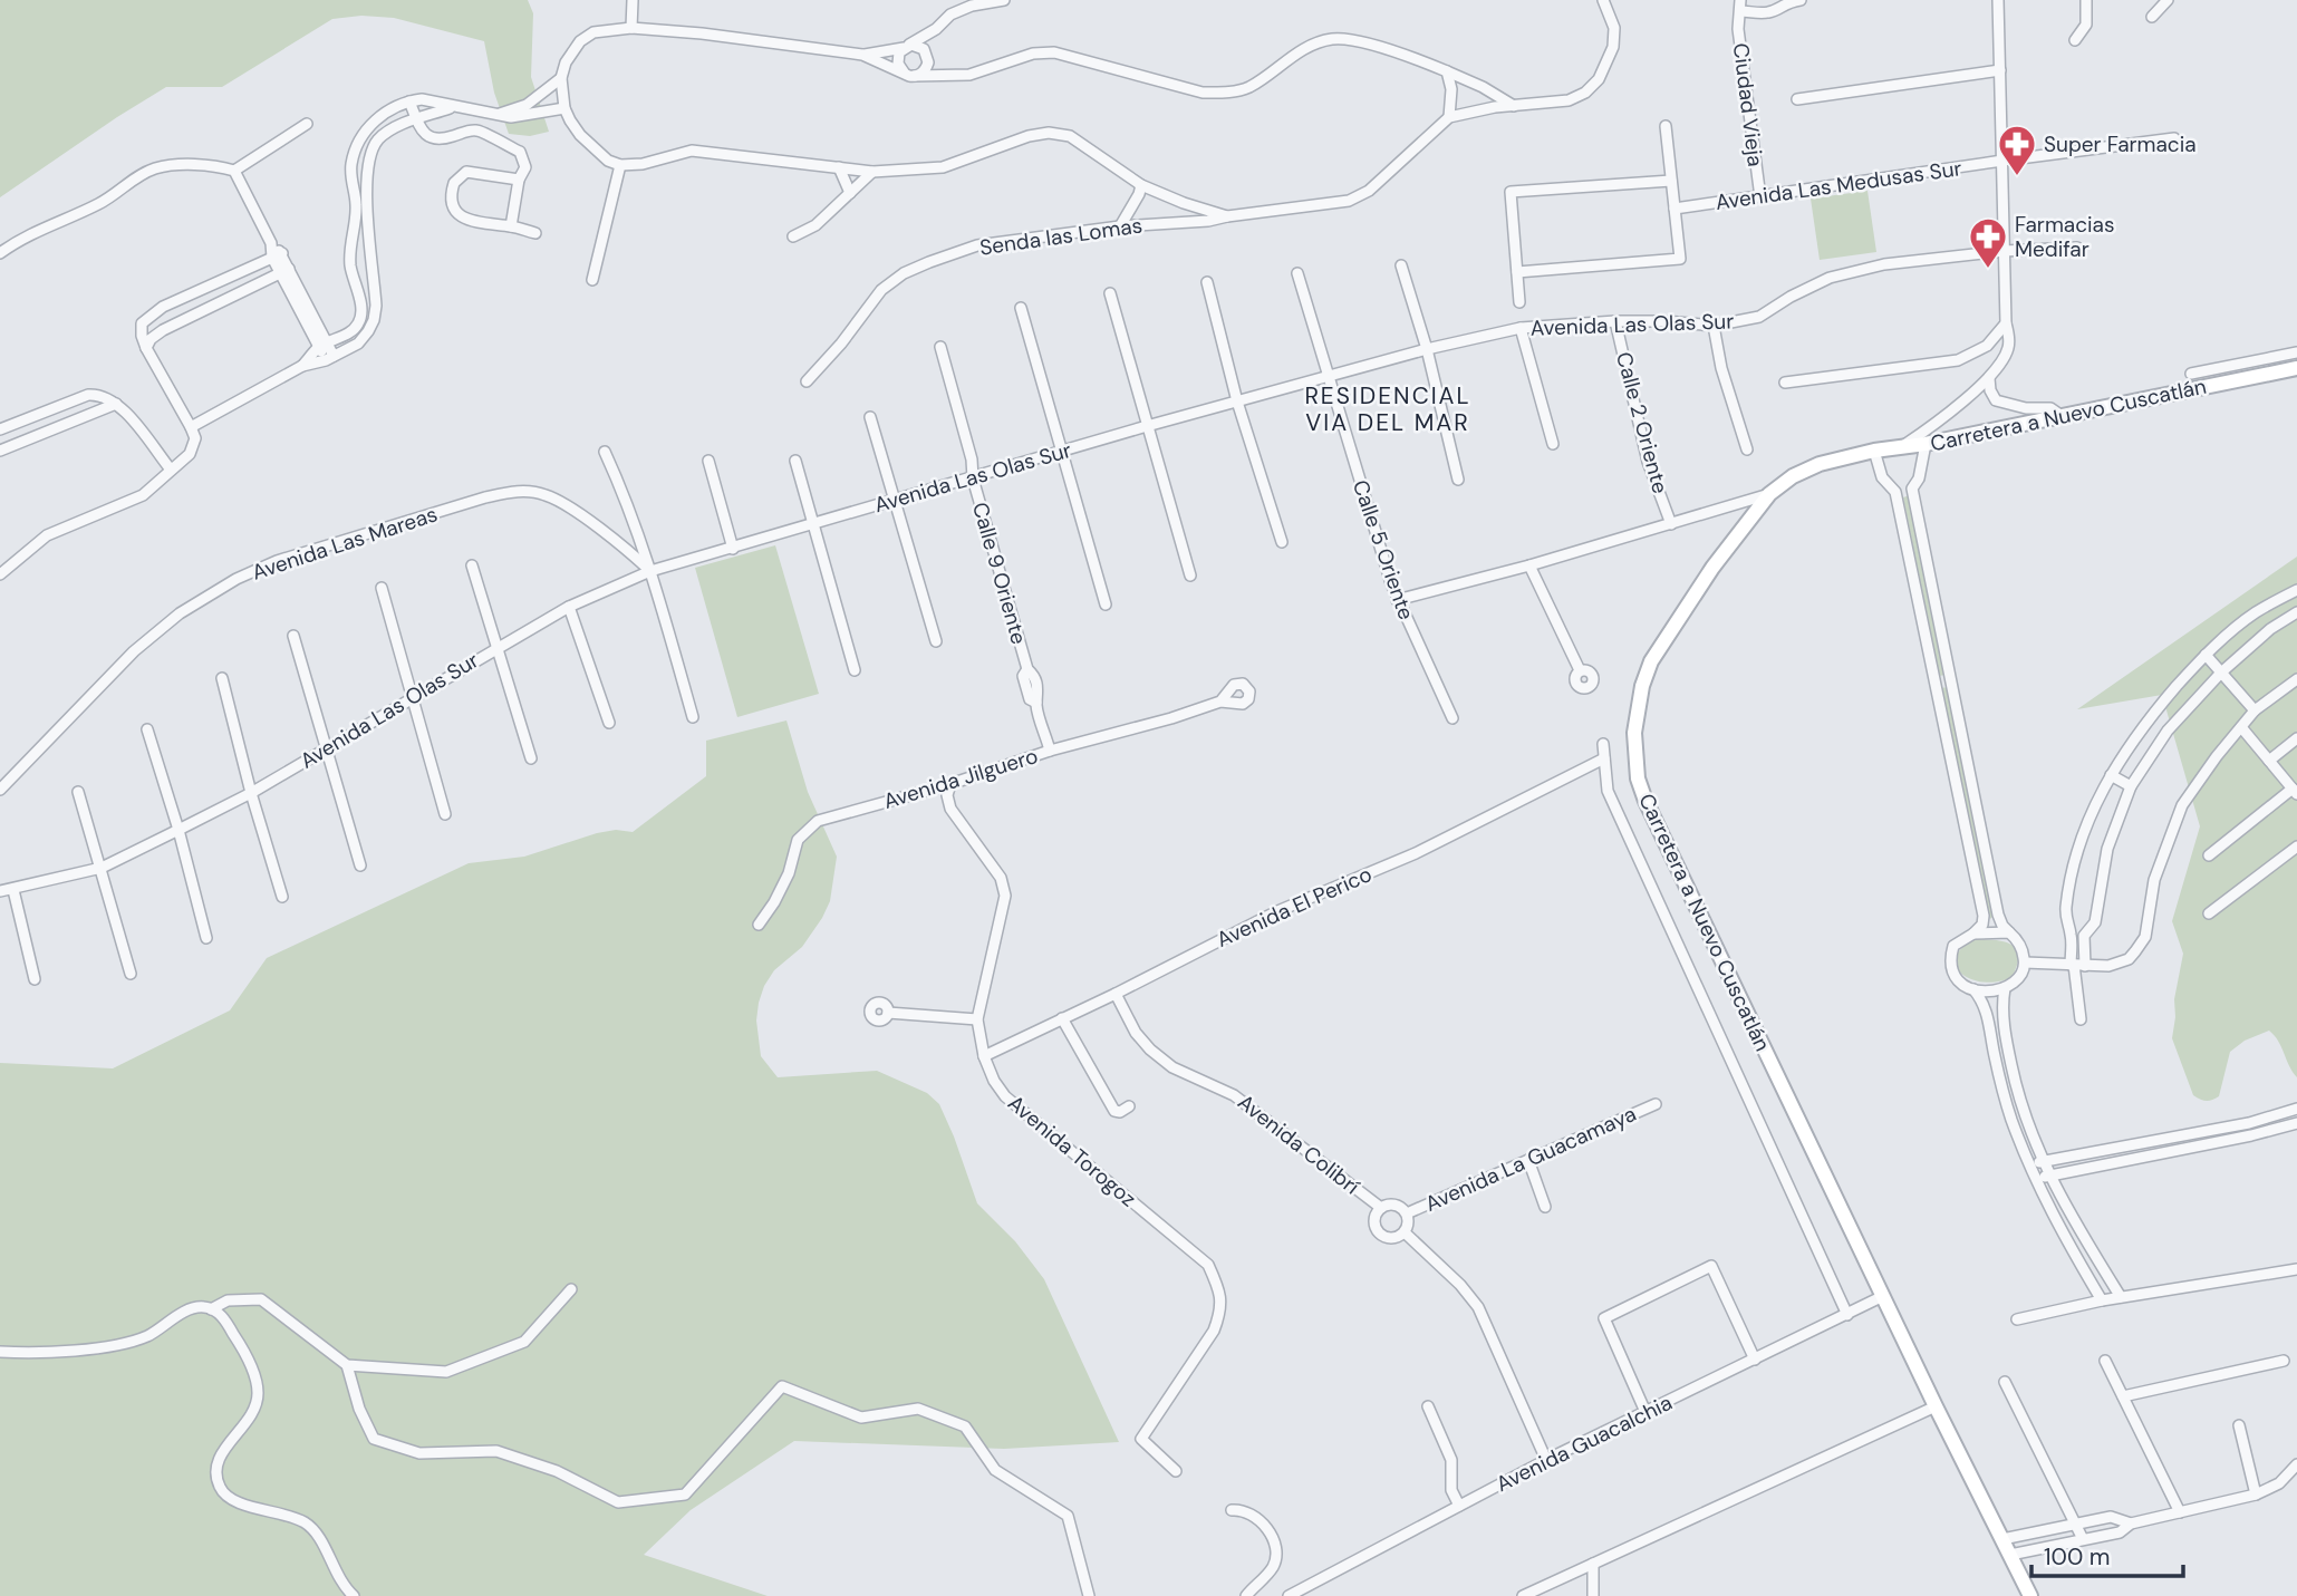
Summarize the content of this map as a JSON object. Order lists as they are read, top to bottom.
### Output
{
  "streets": {
    "street": [
      "Ciudad Vieja",
      "Avenida Las Medusas Sur",
      "Senda las Lomas",
      "Avenida Las Olas Sur",
      "Carretera a Nuevo Cuscatlán",
      "Calle 2 Oriente",
      "Avenida Las Mareas",
      "Calle 5 Oriente",
      "Calle 9 Oriente",
      "Avenida Jilguero",
      "Avenida El Perico",
      "Avenida Colibrí",
      "Avenida Torogoz",
      "Avenida La Guacamaya",
      "Avenida Guacalchia"
    ]
  },
  "crossings": [
    ["Ciudad Vieja", "Avenida Las Medusas Sur"],
    ["Avenida Las Olas Sur", "Calle 2 Oriente"],
    ["Avenida Las Olas Sur", "Avenida Las Mareas"],
    ["Avenida Las Olas Sur", "Calle 5 Oriente"],
    ["Avenida Las Olas Sur", "Calle 9 Oriente"],
    ["Carretera a Nuevo Cuscatlán", "Avenida Guacalchia"],
    ["Calle 9 Oriente", "Avenida Jilguero"],
    ["Avenida Jilguero", "Avenida Torogoz"],
    ["Avenida El Perico", "Avenida Colibrí"],
    ["Avenida El Perico", "Avenida Torogoz"],
    ["Avenida Colibrí", "Avenida La Guacamaya"]
  ],
  "districts": ["RESIDENCIAL VIA DEL MAR"],
  "places": {
    "pharmacy": ["Super Farmacia", "Farmacias Medifar"]
  },
  "scale_bar": "100 m"
}
